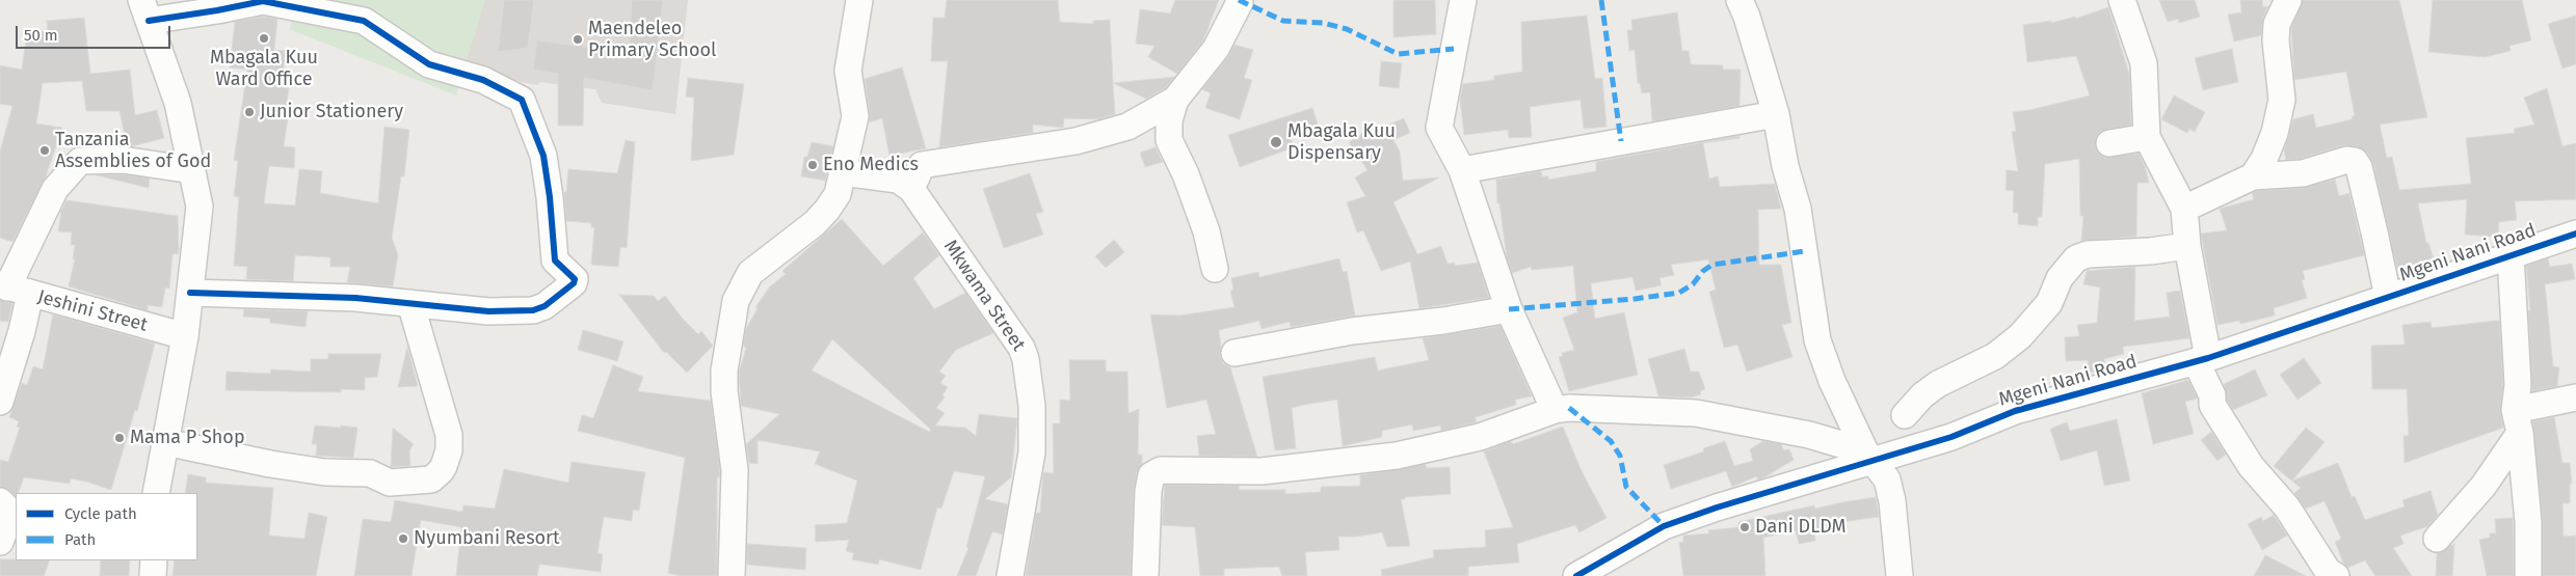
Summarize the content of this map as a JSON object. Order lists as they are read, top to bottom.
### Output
{
  "streets": {
    "street": ["Mgeni Nani Road", "Mkwama Street", "Jeshini Street"]
  },
  "places": [
    "Mbagala Kuu Ward Office",
    "Maendeleo Primary School",
    "Junior Stationery",
    "Mbagala Kuu Dispensary",
    "Tanzania Assemblies of God",
    "Eno Medics",
    "Mama P Shop",
    "Dani DLDM",
    "Nyumbani Resort"
  ],
  "legend": ["Cycle path", "Path"],
  "scale_bar": "50 m"
}
